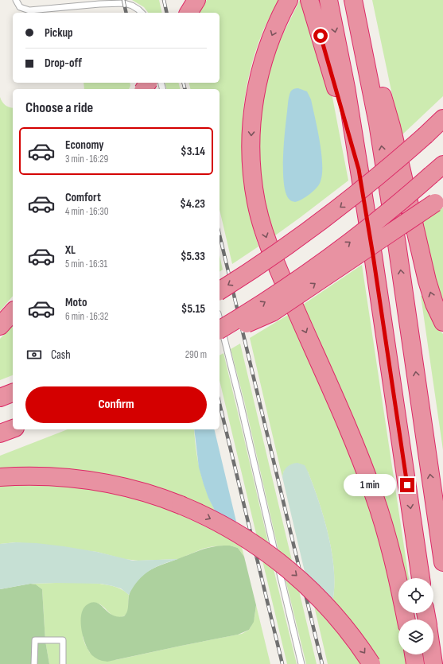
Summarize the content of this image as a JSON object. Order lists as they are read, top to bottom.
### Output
{
  "page": {
    "banner": ["Pickup", "Drop-off"],
    "heading": "Choose a ride",
    "list": [
      {
        "name": "Economy",
        "note": "3 min · 16:29",
        "value": "$3.14"
      },
      {
        "name": "Comfort",
        "note": "4 min · 16:30",
        "value": "$4.23"
      },
      {
        "name": "XL",
        "note": "5 min · 16:31",
        "value": "$5.33"
      },
      {
        "name": "Moto",
        "note": "6 min · 16:32",
        "value": "$5.15"
      }
    ],
    "pay": ["Cash", "290 m"],
    "buttons": "Confirm",
    "bubble": "1 min"
  }
}
